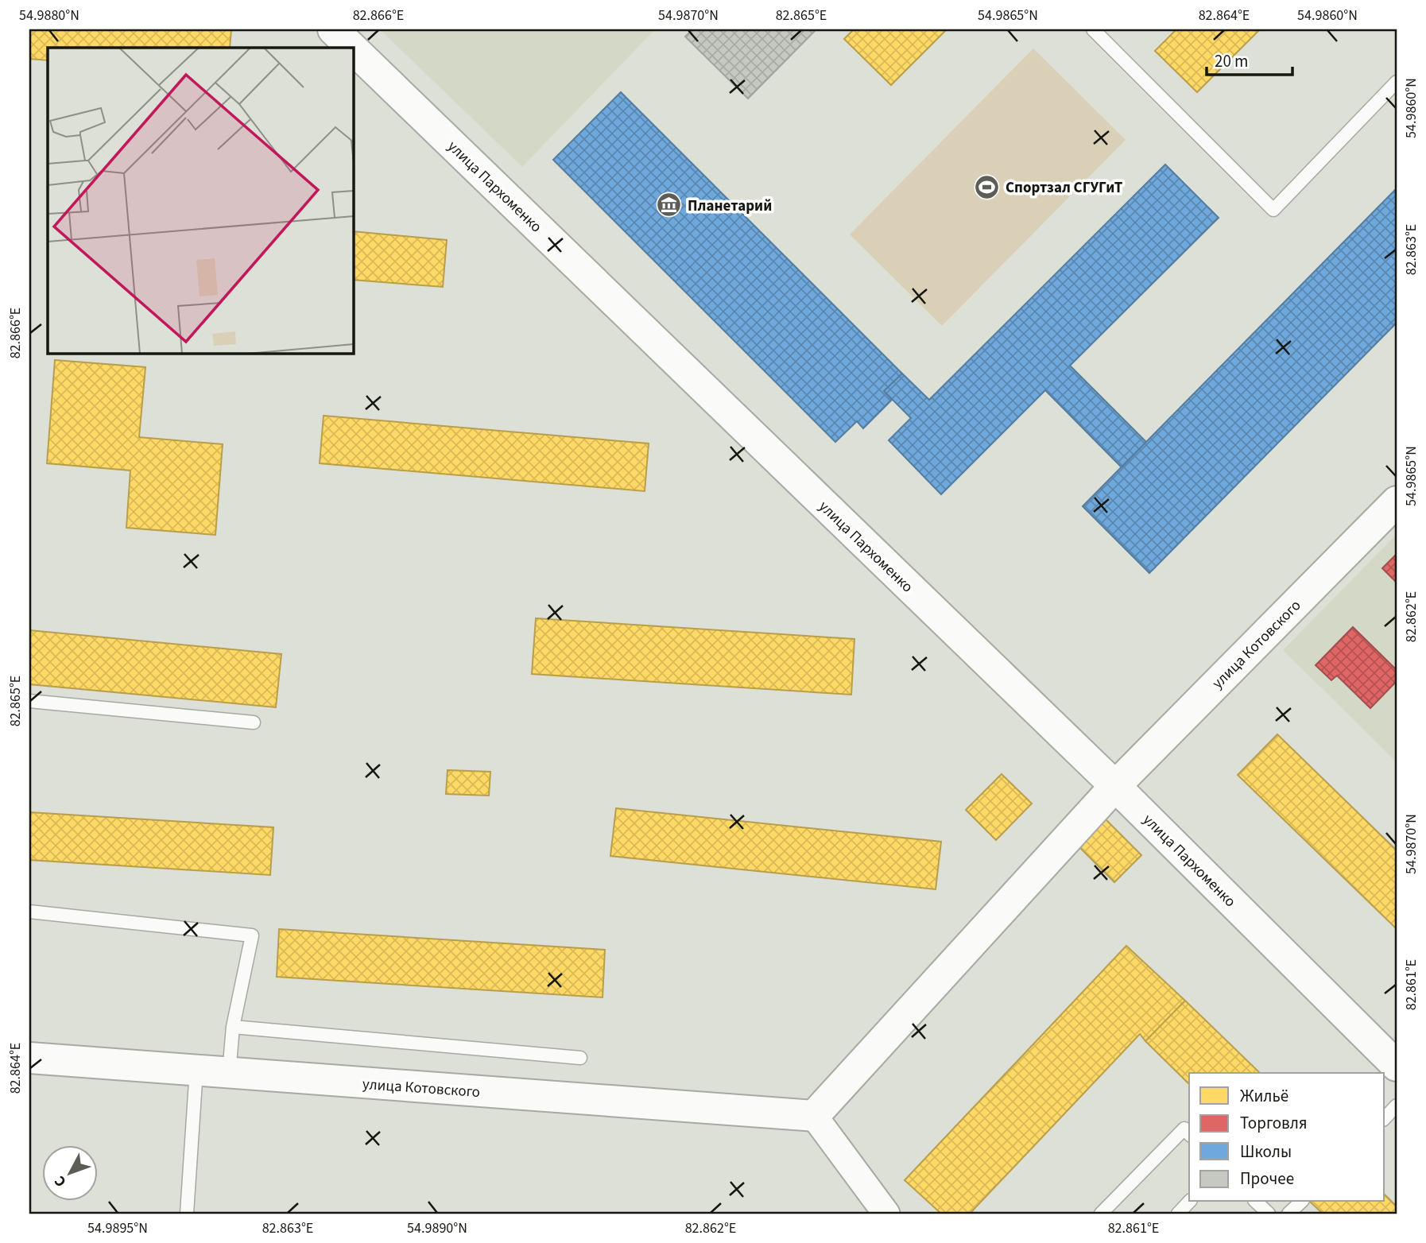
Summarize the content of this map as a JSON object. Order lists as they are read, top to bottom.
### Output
{
  "streets": {
    "street": ["улица Пархоменко", "улица Котовского"]
  },
  "crossings": [
    ["улица Пархоменко", "улица Котовского"]
  ],
  "places": {
    "sports": ["Спортзал СГУГиТ"],
    "museum": ["Планетарий"]
  },
  "legend": [
    "Жильё",
    "Торговля",
    "Школы",
    "Прочее"
  ],
  "scale_bar": "20 m",
  "north": "bottom left",
  "coordinates": [
    "54.9880°N",
    "82.866°E",
    "54.9870°N",
    "82.865°E",
    "54.9865°N",
    "82.864°E",
    "54.9860°N",
    "82.863°E",
    "82.862°E",
    "82.861°E",
    "54.9895°N",
    "54.9890°N"
  ]
}
